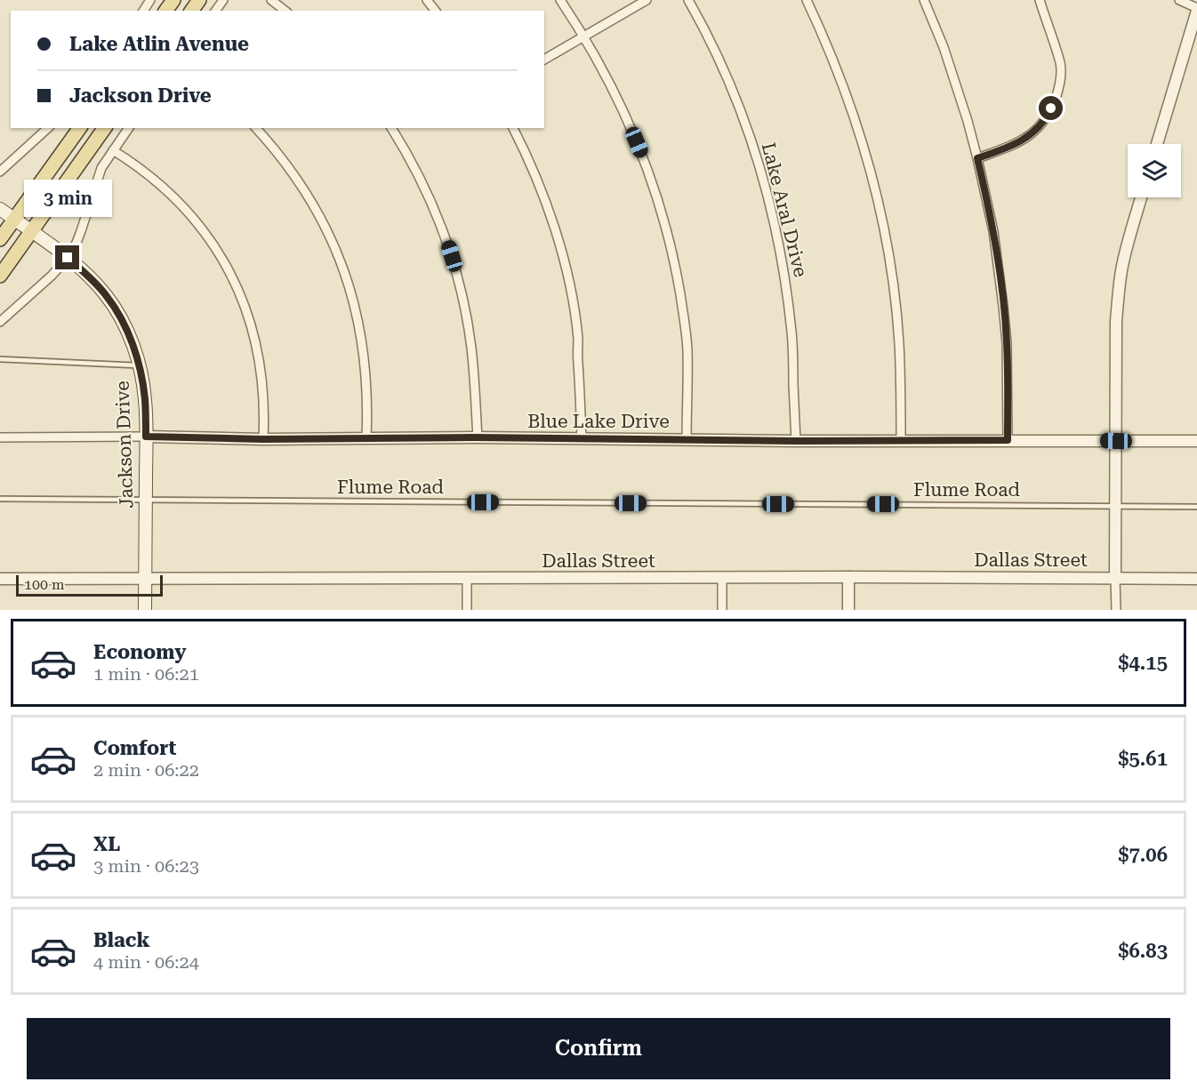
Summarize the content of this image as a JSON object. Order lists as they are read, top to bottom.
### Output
{
  "streets": {
    "main road": ["Jackson Drive"],
    "street": ["Lake Aral Drive", "Blue Lake Drive", "Dallas Street"],
    "lane": ["Flume Road"]
  },
  "crossings": [
    ["Lake Aral Drive", "Blue Lake Drive"],
    ["Blue Lake Drive", "Jackson Drive"],
    ["Jackson Drive", "Flume Road"],
    ["Jackson Drive", "Dallas Street"]
  ],
  "scale_bar": "100 m",
  "page": {
    "banner": ["Lake Atlin Avenue", "Jackson Drive"],
    "bubble": "3 min",
    "scale": "100 m",
    "list": [
      {
        "name": "Economy",
        "note": "1 min · 06:21",
        "value": "$4.15"
      },
      {
        "name": "Comfort",
        "note": "2 min · 06:22",
        "value": "$5.61"
      },
      {
        "name": "XL",
        "note": "3 min · 06:23",
        "value": "$7.06"
      },
      {
        "name": "Black",
        "note": "4 min · 06:24",
        "value": "$6.83"
      }
    ],
    "buttons": "Confirm"
  }
}
